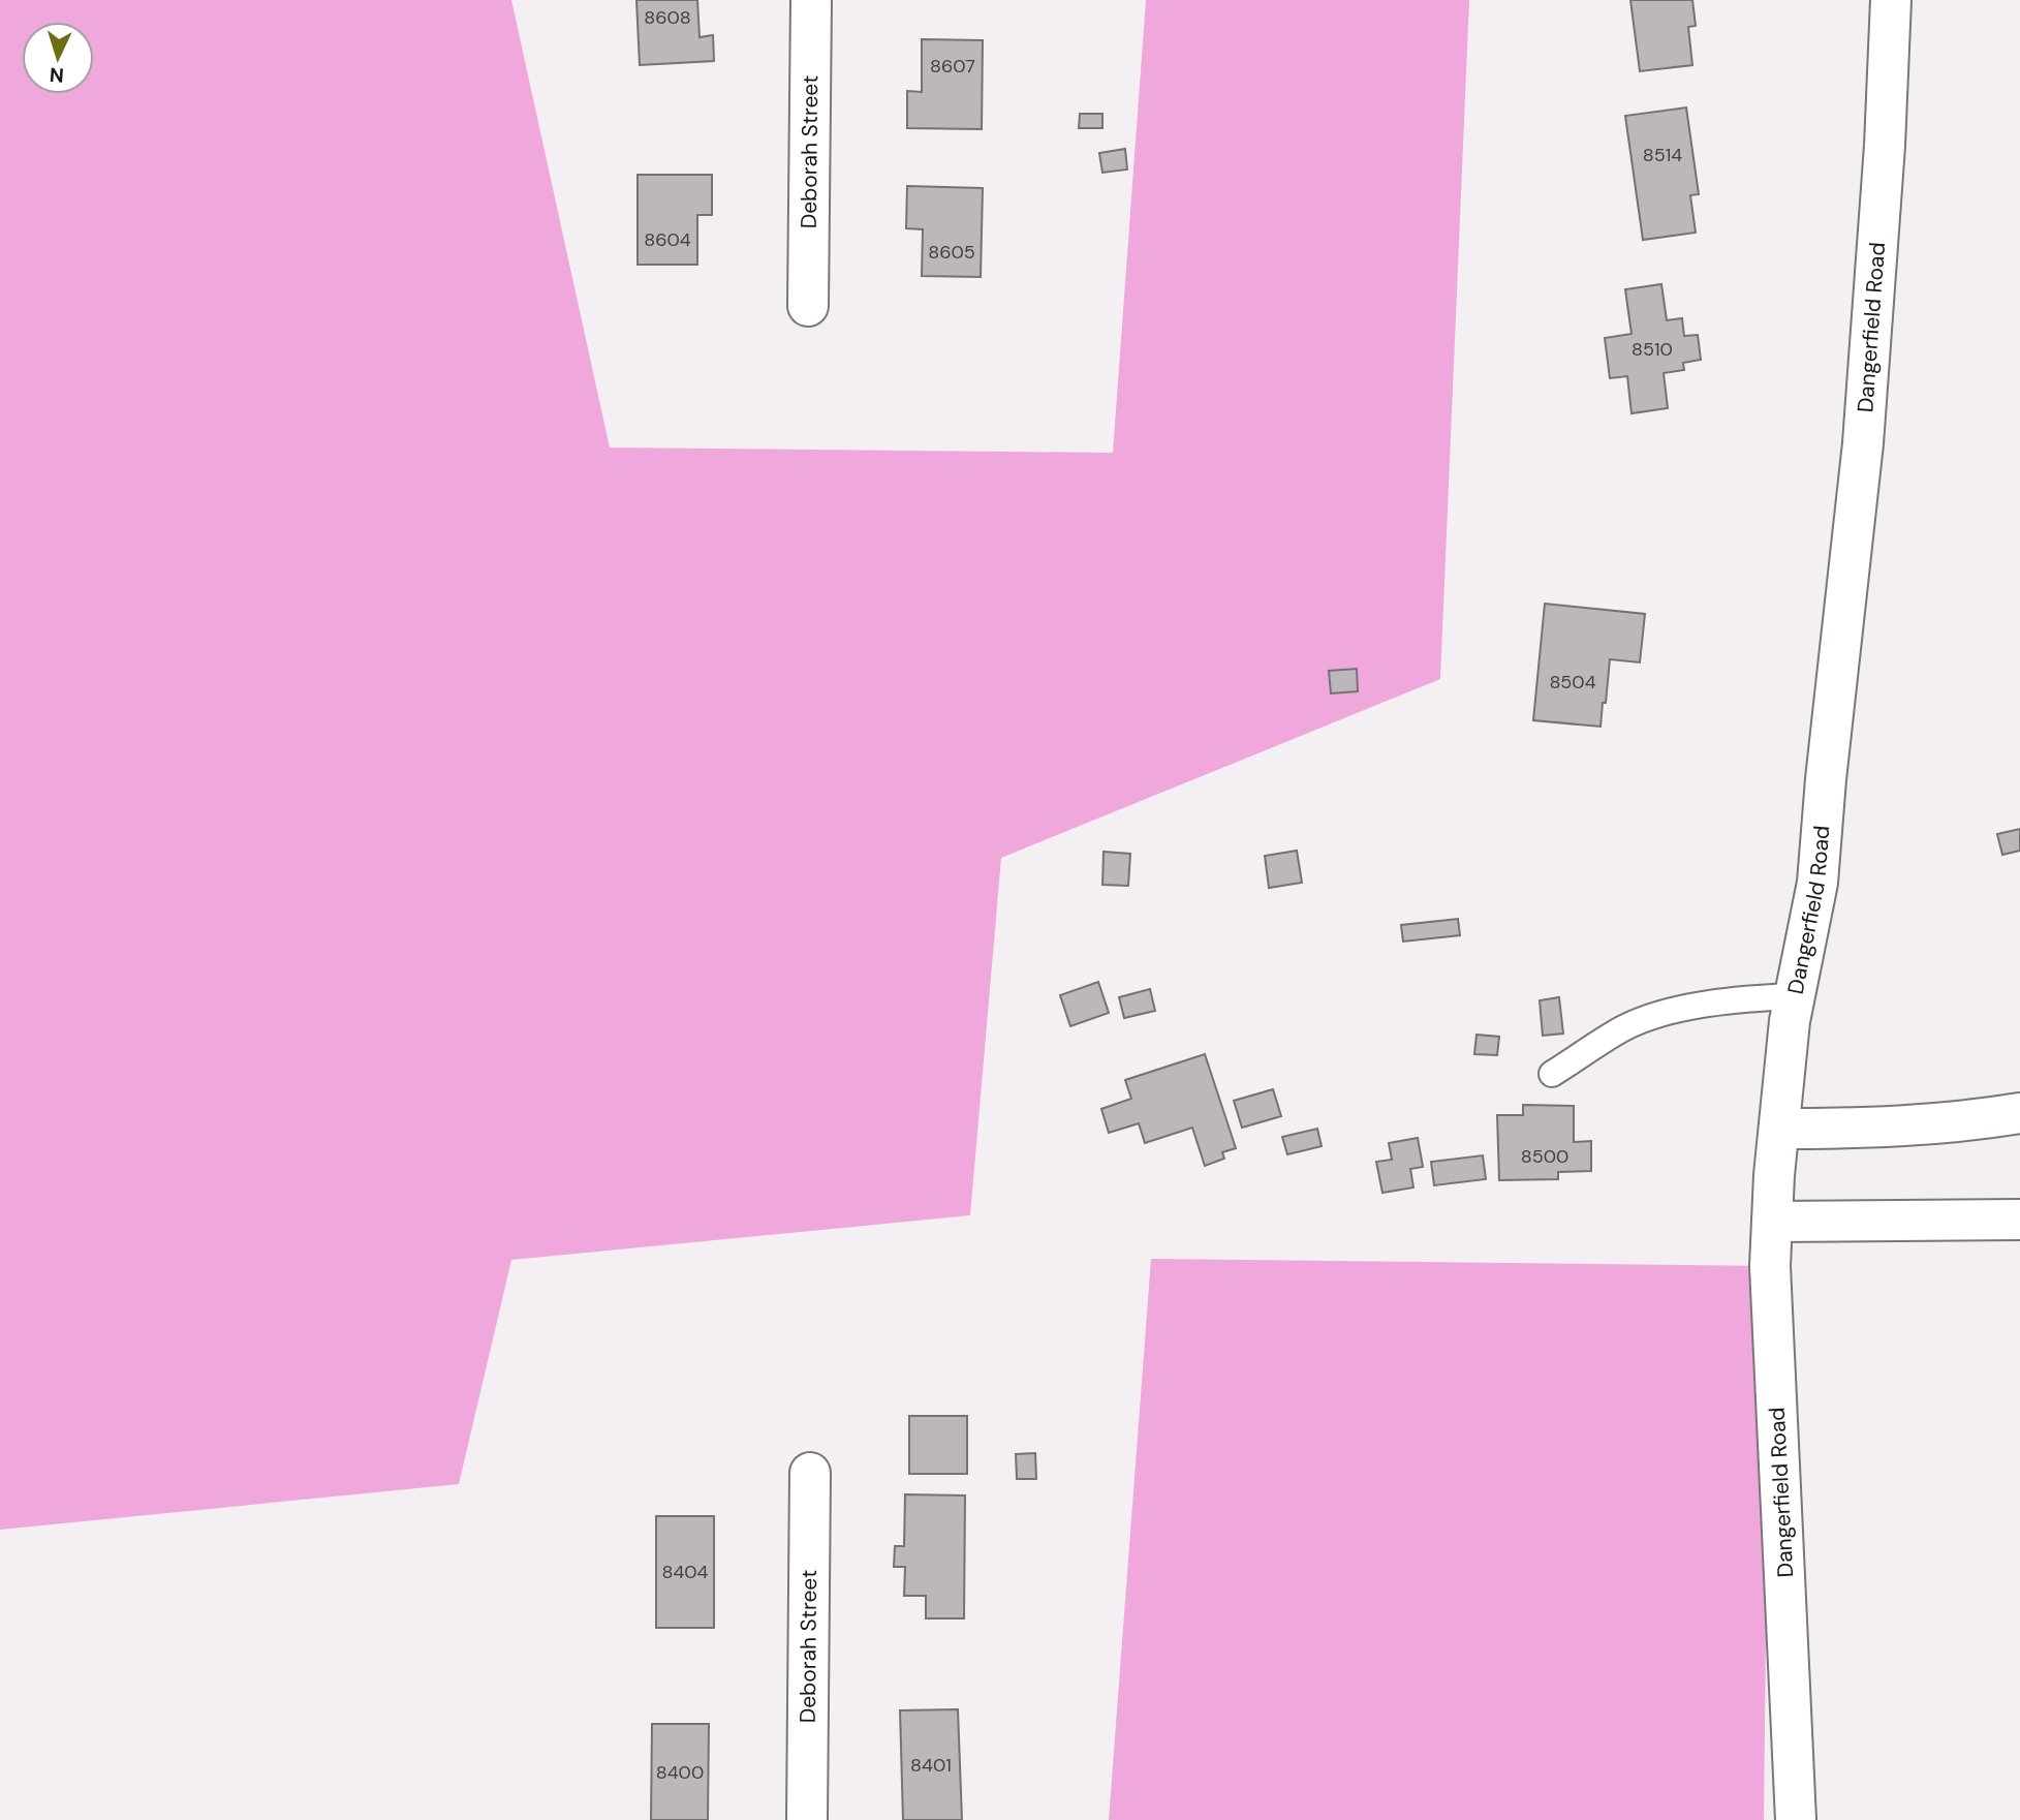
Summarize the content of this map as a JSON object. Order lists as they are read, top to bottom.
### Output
{
  "streets": {
    "street": ["Deborah Street", "Dangerfield Road"]
  },
  "house_numbers": [
    "8608",
    "8607",
    "8514",
    "8604",
    "8605",
    "8510",
    "8504",
    "8500",
    "8404",
    "8401",
    "8400"
  ],
  "north": "bottom"
}
